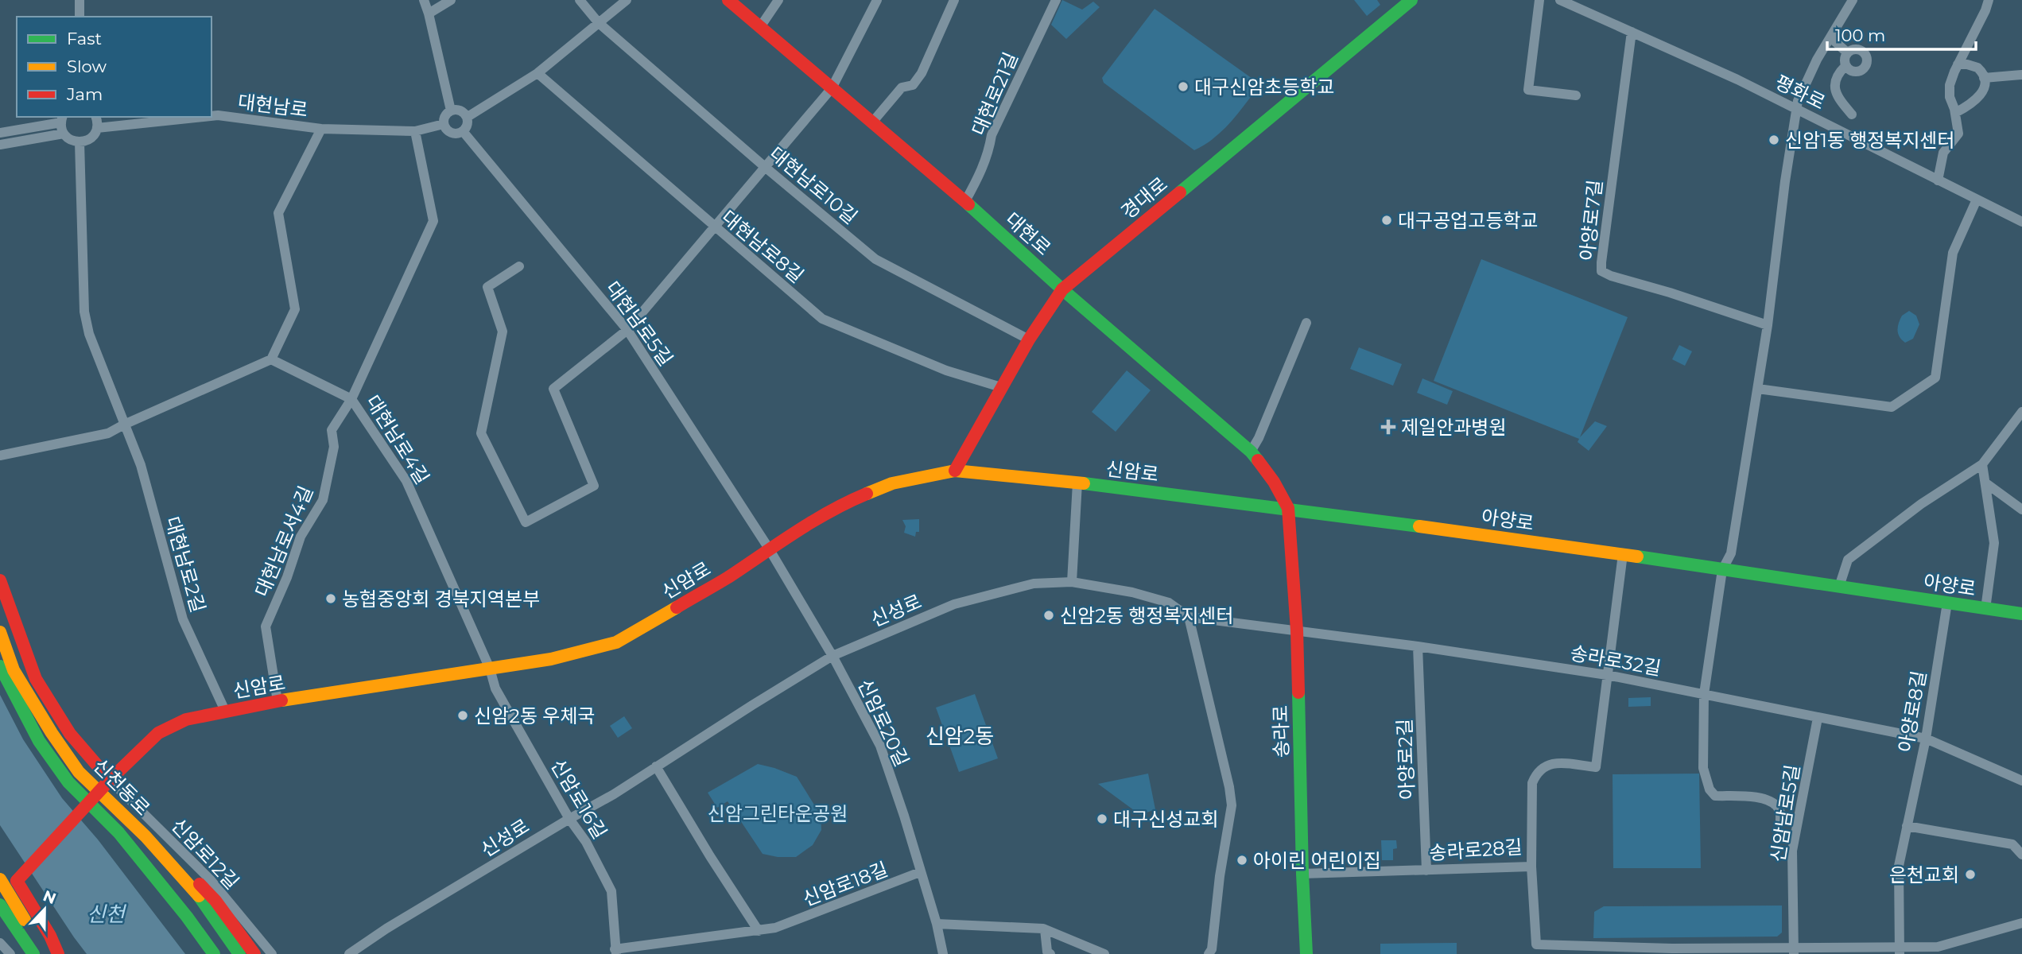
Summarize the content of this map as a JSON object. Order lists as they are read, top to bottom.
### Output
{
  "streets": {
    "main road": [
      "경대로",
      "대현로",
      "신암로",
      "아양로",
      "송라로",
      "신천동로"
    ],
    "street": [
      "평화로",
      "대현로21길",
      "대현남로",
      "대현남로10길",
      "아양로7길",
      "대현남로8길",
      "대현남로5길",
      "대현남로4길",
      "대현남로서4길",
      "대현남로2길",
      "신성로",
      "송라로32길",
      "아양로8길",
      "신암로20길",
      "아양로2길",
      "신암로16길",
      "신암남로5길",
      "송라로28길",
      "신암로12길",
      "신암로18길"
    ]
  },
  "crossings": [
    ["평화로", "아양로7길"],
    ["대현로21길", "대현로"],
    ["대현남로", "대현남로5길"],
    ["대현남로", "대현남로4길"],
    ["대현남로10길", "경대로"],
    ["경대로", "대현로"],
    ["경대로", "대현남로8길"],
    ["경대로", "신암로"],
    ["대현로", "신암로"],
    ["대현로", "아양로"],
    ["대현로", "송라로"],
    ["대현남로5길", "신암로"],
    ["대현남로5길", "신암로20길"],
    ["대현남로4길", "신암로"],
    ["대현남로4길", "대현남로서4길"],
    ["대현남로4길", "신암로16길"],
    ["신암로", "아양로"],
    ["신암로", "대현남로서4길"],
    ["신암로", "대현남로2길"],
    ["신암로", "신암로20길"],
    ["신암로", "송라로"],
    ["신암로", "신암로16길"],
    ["신암로", "신암로12길"],
    ["아양로", "아양로8길"],
    ["아양로", "송라로"],
    ["신성로", "송라로32길"],
    ["신성로", "신암로20길"],
    ["신성로", "신암로16길"],
    ["송라로32길", "아양로8길"],
    ["송라로32길", "송라로"],
    ["송라로32길", "아양로2길"],
    ["송라로32길", "신암남로5길"],
    ["송라로32길", "송라로28길"],
    ["신암로20길", "신암로18길"],
    ["송라로", "송라로28길"],
    ["아양로2길", "송라로28길"],
    ["신암로16길", "신암로18길"]
  ],
  "districts": ["신암2동"],
  "water": ["신천"],
  "parks": ["신암그린타운공원"],
  "places": {
    "other": [
      "대구신암초등학교",
      "신암1동 행정복지센터",
      "대구공업고등학교",
      "농협중앙회 경북지역본부",
      "신암2동 행정복지센터",
      "신암2동 우체국",
      "대구신성교회",
      "아이린 어린이집",
      "은천교회"
    ],
    "health": ["제일안과병원"]
  },
  "legend": ["Fast", "Slow", "Jam"],
  "scale_bar": "100 m",
  "north": "top"
}
